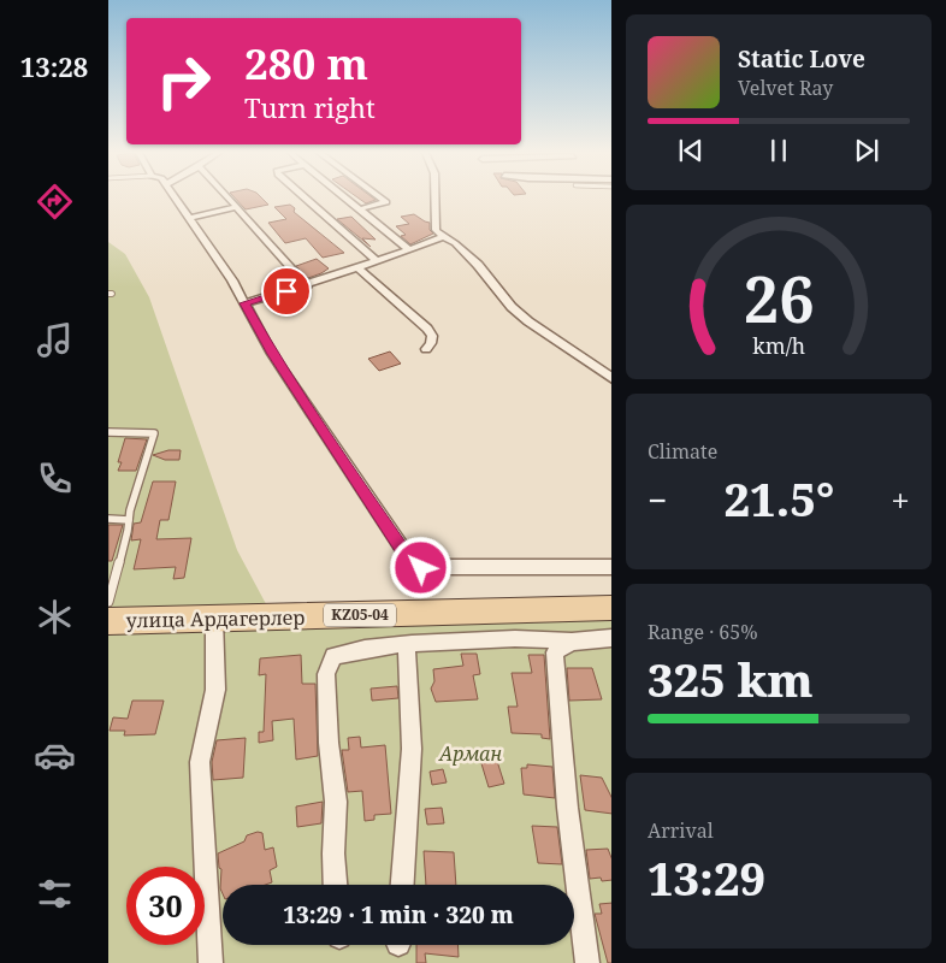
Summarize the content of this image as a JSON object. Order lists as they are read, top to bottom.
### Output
{
  "streets": {
    "main road": ["KZ05-04", "улица Ардагерлер"]
  },
  "parks": ["Арман"],
  "page": {
    "tabs": "13:28",
    "turn": ["280 m", "Turn right"],
    "song": ["Static Love", "Velvet Ray"],
    "tile": [
      "Climate",
      ["Range · 65%", "325 km"],
      ["Arrival", "13:29"]
    ],
    "heat": ["−", "21.5°", "+"],
    "limit": "30",
    "trip": "13:29 · 1 min · 320 m",
    "gauge": ["26", "km/h"]
  }
}
